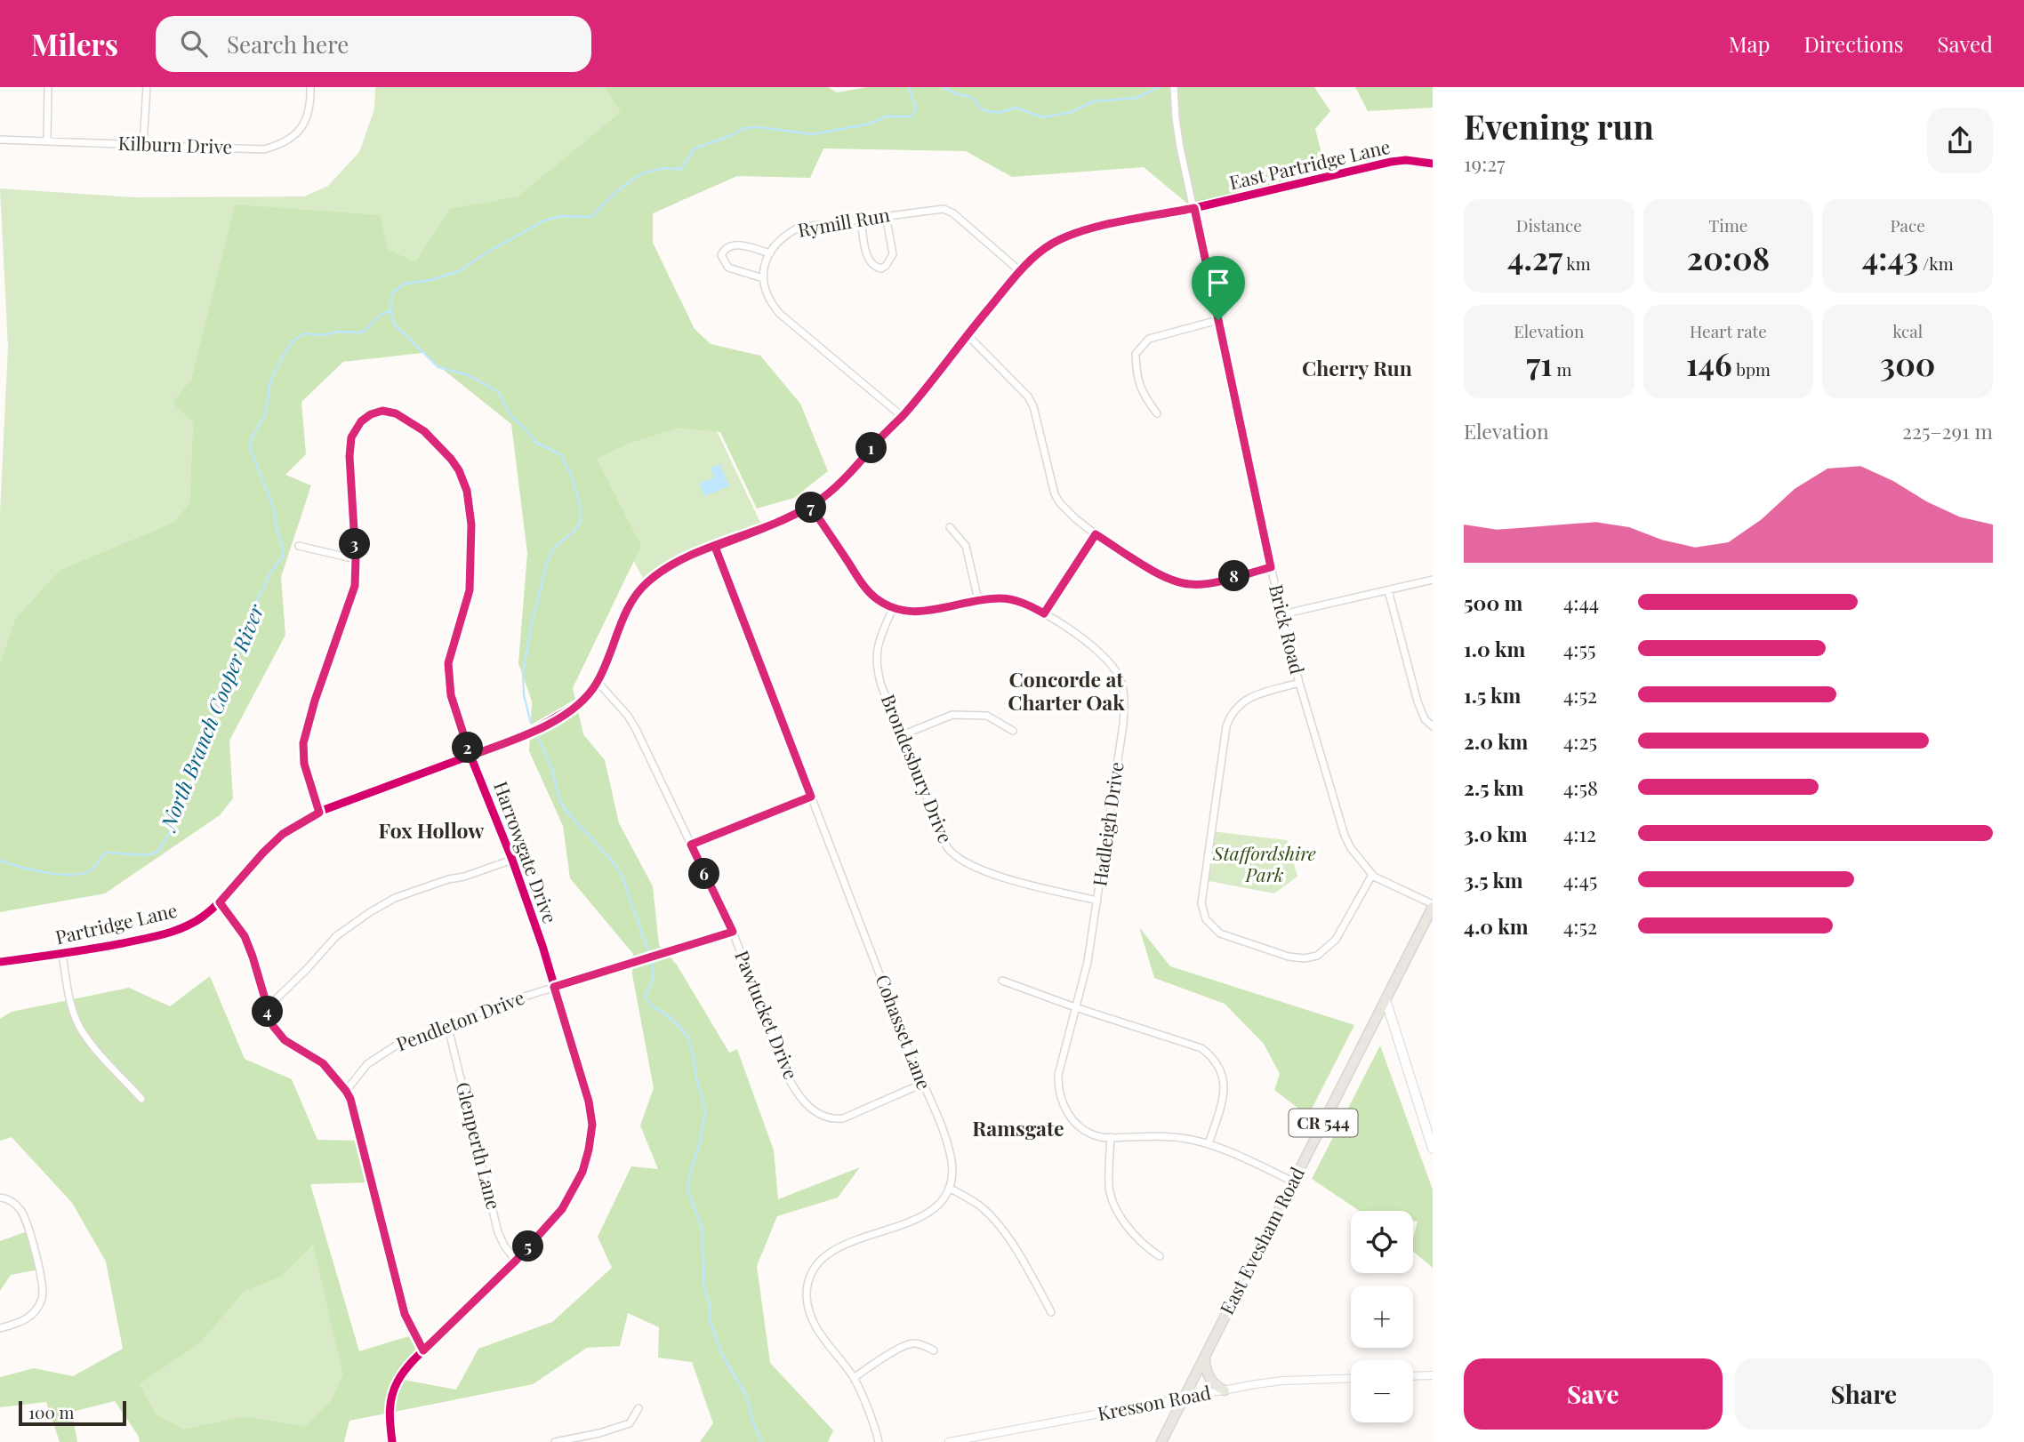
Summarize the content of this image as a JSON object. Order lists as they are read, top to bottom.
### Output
{
  "streets": {
    "main road": ["CR 544", "East Evesham Road"],
    "street": [
      "Kilburn Drive",
      "East Partridge Lane",
      "Rymill Run",
      "Brick Road",
      "Brondesbury Drive",
      "Hadleigh Drive",
      "Harrowgate Drive",
      "Partridge Lane",
      "Pawtucket Drive",
      "Pendleton Drive",
      "Cohasset Lane",
      "Glenperth Lane",
      "Kresson Road"
    ]
  },
  "crossings": [
    ["East Partridge Lane", "Brick Road"],
    ["East Partridge Lane", "Partridge Lane"],
    ["Rymill Run", "Partridge Lane"],
    ["Brick Road", "Partridge Lane"],
    ["Brick Road", "East Evesham Road"],
    ["Brondesbury Drive", "Hadleigh Drive"],
    ["Hadleigh Drive", "East Evesham Road"],
    ["Harrowgate Drive", "Partridge Lane"],
    ["Harrowgate Drive", "Pendleton Drive"],
    ["Harrowgate Drive", "Glenperth Lane"],
    ["Partridge Lane", "Pawtucket Drive"],
    ["Partridge Lane", "Cohasset Lane"],
    ["Pawtucket Drive", "Pendleton Drive"],
    ["Pawtucket Drive", "Cohasset Lane"],
    ["Pendleton Drive", "Glenperth Lane"],
    ["East Evesham Road", "Kresson Road"]
  ],
  "districts": [
    "Cherry Run",
    "Concorde at Charter Oak",
    "Fox Hollow",
    "Ramsgate"
  ],
  "water": ["North Branch Cooper River"],
  "parks": ["Staffordshire Park"],
  "scale_bar": "100 m",
  "page": {
    "header": "Milers",
    "search": "Search here",
    "nav": ["Map", "Directions", "Saved"],
    "heading": ["Evening run", "19:27"],
    "stats": [
      ["Distance", "4.27 km"],
      ["Time", "20:08"],
      ["Pace", "4:43 /km"],
      ["Elevation", "71 m"],
      ["Heart rate", "146 bpm"],
      ["kcal", "300"]
    ],
    "chart": ["Elevation", "225–291 m"],
    "pins": [
      "1",
      "7",
      "3",
      "8",
      "2",
      "6",
      "4",
      "5"
    ],
    "list": [
      {
        "name": "500 m",
        "note": "4:44"
      },
      {
        "name": "1.0 km",
        "note": "4:55"
      },
      {
        "name": "1.5 km",
        "note": "4:52"
      },
      {
        "name": "2.0 km",
        "note": "4:25"
      },
      {
        "name": "2.5 km",
        "note": "4:58"
      },
      {
        "name": "3.0 km",
        "note": "4:12"
      },
      {
        "name": "3.5 km",
        "note": "4:45"
      },
      {
        "name": "4.0 km",
        "note": "4:52"
      }
    ],
    "map_buttons": ["+", "−"],
    "buttons": ["Save", "Share"],
    "scale": "100 m"
  }
}
